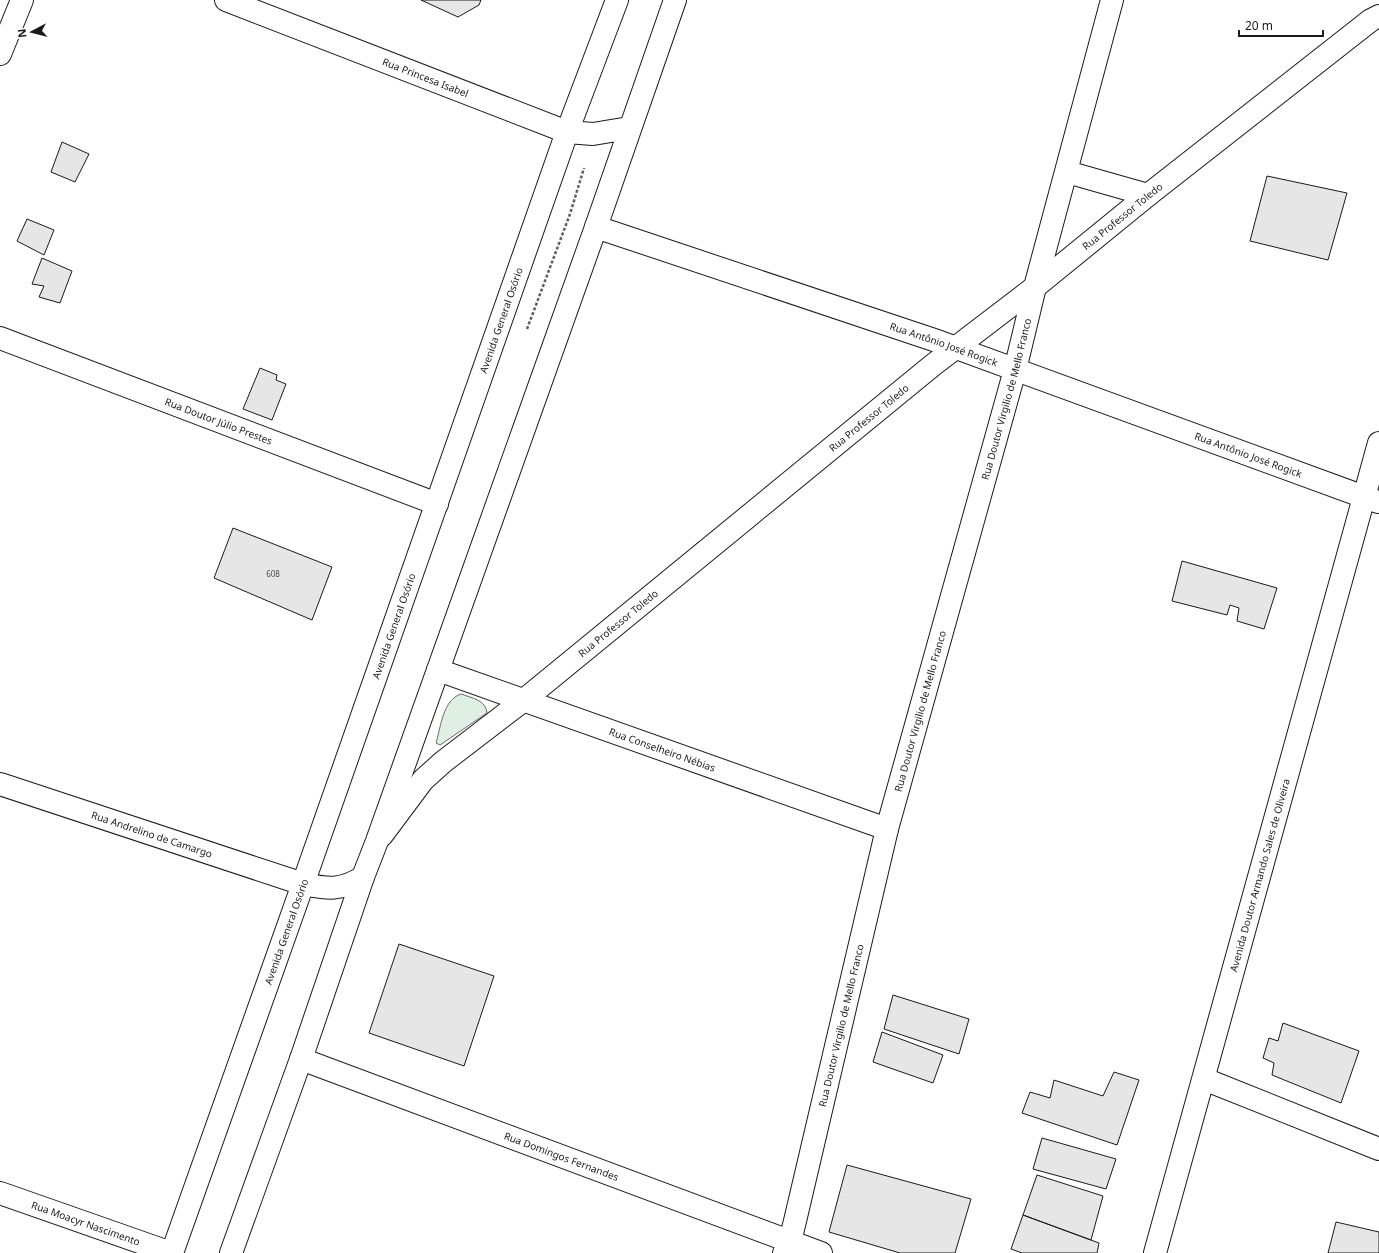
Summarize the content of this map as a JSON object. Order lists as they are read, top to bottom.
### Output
{
  "streets": {
    "street": [
      "Rua Princesa Isabel",
      "Rua Professor Toledo",
      "Avenida General Osório",
      "Rua Antônio José Rogick",
      "Rua Doutor Virgilio de Mello Franco",
      "Rua Doutor Júlio Prestes",
      "Rua Conselheiro Nébias",
      "Rua Andrelino de Camargo",
      "Avenida Doutor Armando Sales de Oliveira",
      "Rua Domingos Fernandes",
      "Rua Moacyr Nascimento"
    ]
  },
  "crossings": [
    ["Rua Princesa Isabel", "Avenida General Osório"],
    ["Rua Professor Toledo", "Rua Antônio José Rogick"],
    ["Rua Professor Toledo", "Rua Doutor Virgilio de Mello Franco"],
    ["Rua Professor Toledo", "Rua Conselheiro Nébias"],
    ["Avenida General Osório", "Rua Doutor Júlio Prestes"],
    ["Avenida General Osório", "Rua Andrelino de Camargo"],
    ["Avenida General Osório", "Rua Moacyr Nascimento"],
    ["Rua Antônio José Rogick", "Rua Doutor Virgilio de Mello Franco"],
    ["Rua Antônio José Rogick", "Avenida Doutor Armando Sales de Oliveira"],
    ["Rua Doutor Virgilio de Mello Franco", "Rua Conselheiro Nébias"],
    ["Rua Doutor Virgilio de Mello Franco", "Rua Domingos Fernandes"]
  ],
  "house_numbers": ["608"],
  "scale_bar": "20 m",
  "north": "left"
}
